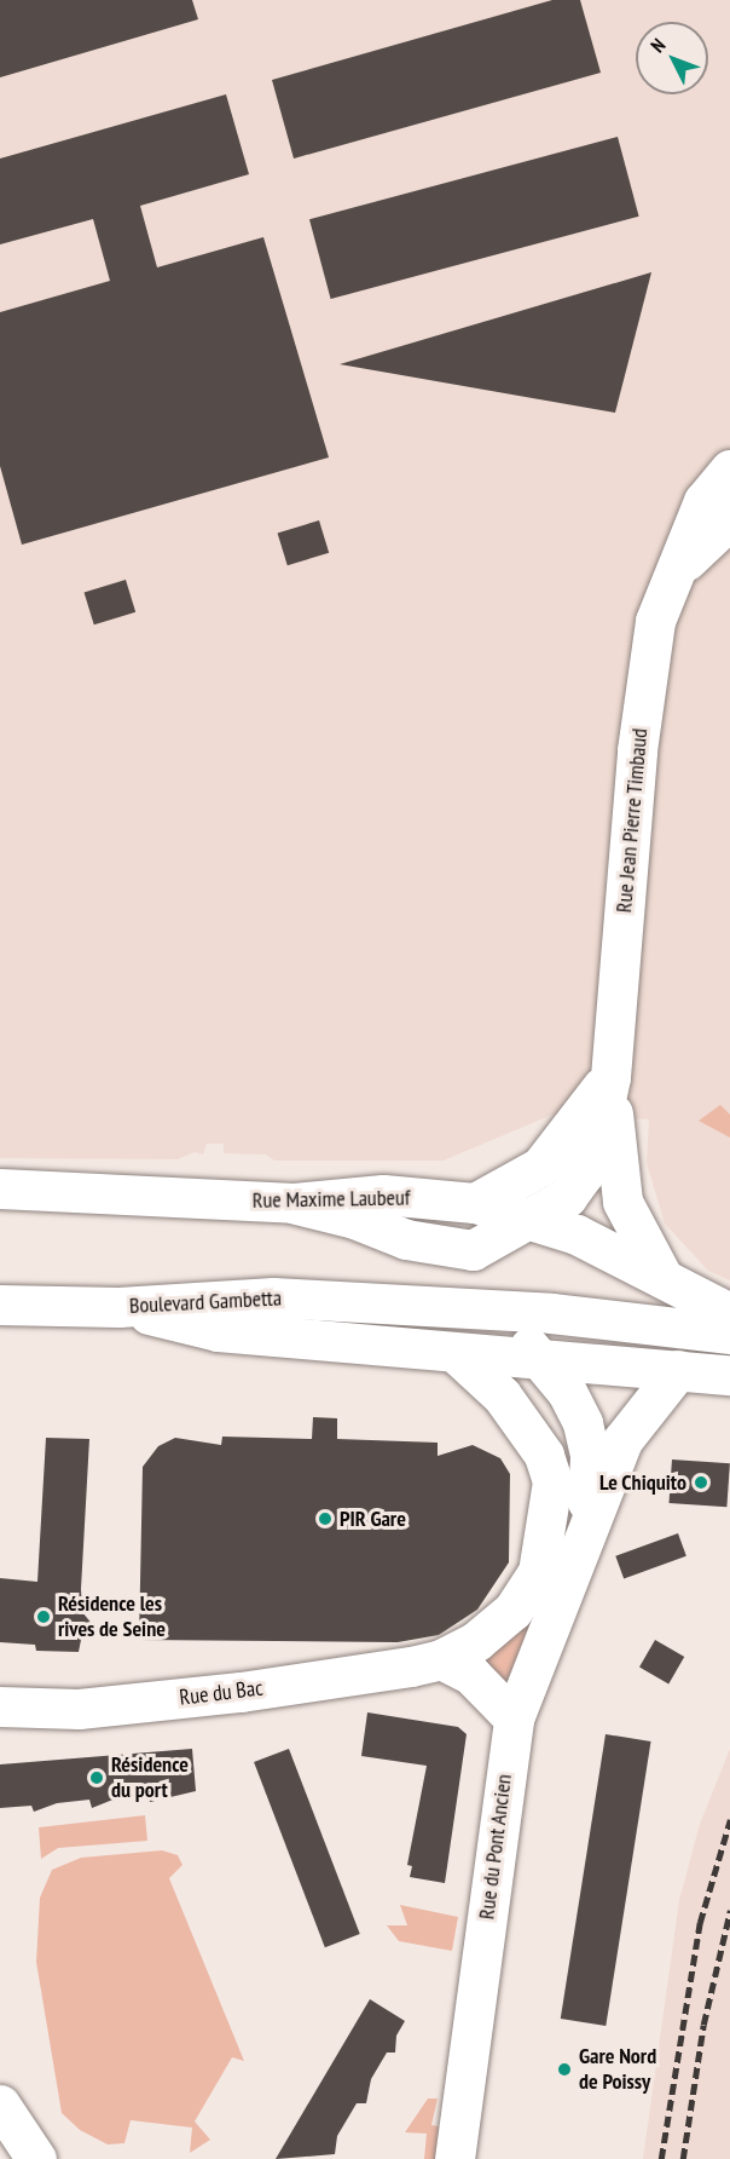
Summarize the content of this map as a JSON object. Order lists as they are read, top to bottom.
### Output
{
  "streets": {
    "main road": [
      "Rue Jean Pierre Timbaud",
      "Rue Maxime Laubeuf",
      "Boulevard Gambetta",
      "Rue du Bac",
      "Rue du Pont Ancien"
    ]
  },
  "crossings": [
    ["Rue Jean Pierre Timbaud", "Rue Maxime Laubeuf"],
    ["Boulevard Gambetta", "Rue du Pont Ancien"]
  ],
  "places": [
    "Le Chiquito",
    "PIR Gare",
    "Résidence les rives de Seine",
    "Résidence du port",
    "Gare Nord de Poissy"
  ],
  "north": "top left"
}
